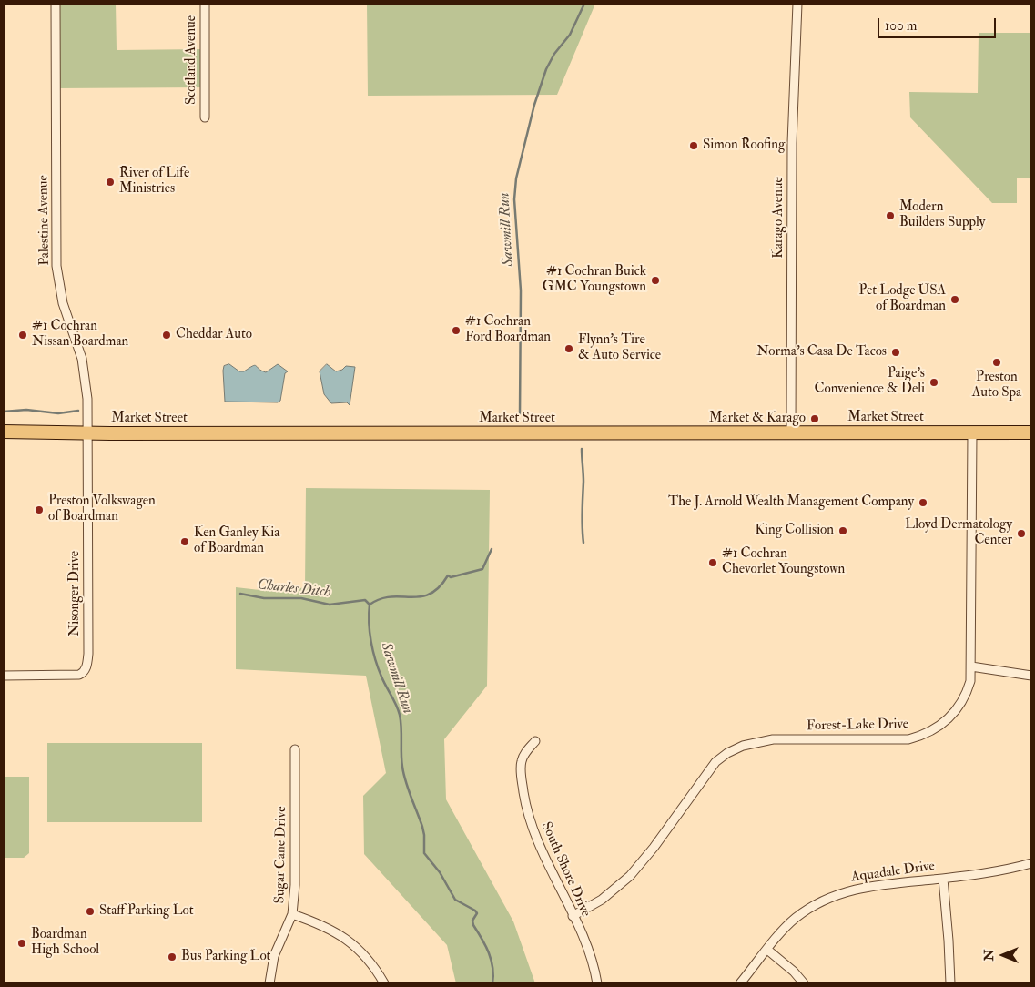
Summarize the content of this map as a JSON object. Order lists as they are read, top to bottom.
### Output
{
  "streets": {
    "main road": ["Market Street"],
    "street": [
      "Scotland Avenue",
      "Karago Avenue",
      "Palestine Avenue",
      "Nisonger Drive",
      "Forest-Lake Drive",
      "Sugar Cane Drive",
      "South Shore Drive",
      "Aquadale Drive"
    ]
  },
  "crossings": [
    ["Karago Avenue", "Market Street"],
    ["Palestine Avenue", "Market Street"],
    ["Palestine Avenue", "Nisonger Drive"],
    ["Market Street", "Nisonger Drive"],
    ["Market Street", "Forest-Lake Drive"],
    ["Forest-Lake Drive", "South Shore Drive"]
  ],
  "water": ["Sawmill Run", "Charles Ditch"],
  "places": [
    "Simon Roofing",
    "River of Life Ministries",
    "Modern Builders Supply",
    "#1 Cochran Buick GMC Youngstown",
    "Pet Lodge USA of Boardman",
    "#1 Cochran Ford Boardman",
    "#1 Cochran Nissan Boardman",
    "Cheddar Auto",
    "Flynn's Tire & Auto Service",
    "Norma's Casa De Tacos",
    "Preston Auto Spa",
    "Paige's Convenience & Deli",
    "Market & Karago",
    "The J. Arnold Wealth Management Company",
    "Preston Volkswagen of Boardman",
    "King Collision",
    "Lloyd Dermatology Center",
    "Ken Ganley Kia of Boardman",
    "#1 Cochran Chevorlet Youngstown",
    "Staff Parking Lot",
    "Boardman High School",
    "Bus Parking Lot"
  ],
  "scale_bar": "100 m",
  "north": "left"
}
